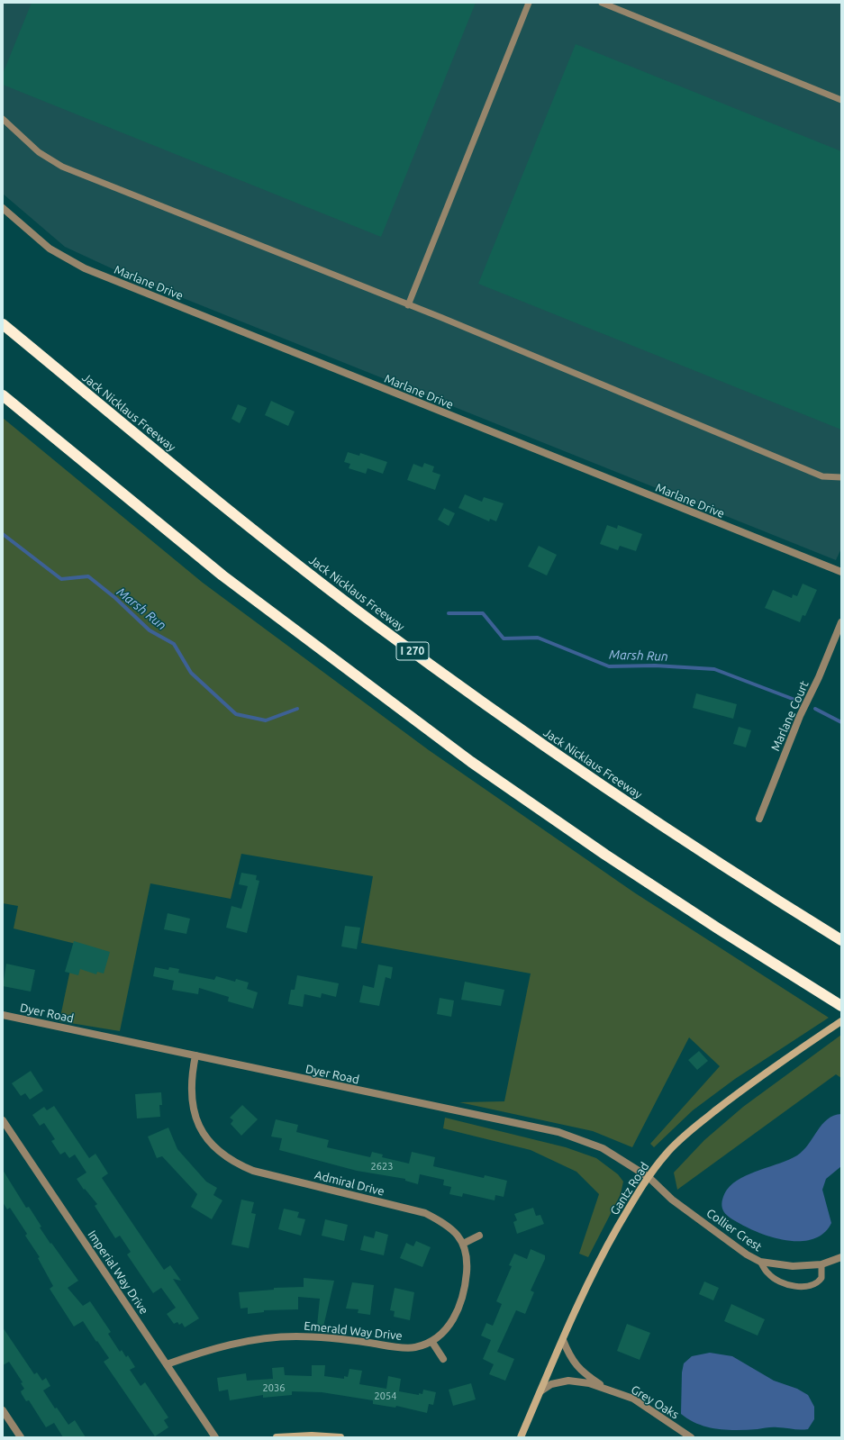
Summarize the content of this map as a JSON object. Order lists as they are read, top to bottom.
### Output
{
  "streets": {
    "highway": ["Jack Nicklaus Freeway", "I 270"],
    "main road": ["Gantz Road"],
    "street": [
      "Marlane Drive",
      "Marlane Court",
      "Dyer Road",
      "Admiral Drive",
      "Collier Crest",
      "Imperial Way Drive",
      "Emerald Way Drive",
      "Grey Oaks"
    ]
  },
  "crossings": [
    ["Dyer Road", "Admiral Drive"],
    ["Dyer Road", "Gantz Road"],
    ["Dyer Road", "Collier Crest"],
    ["Admiral Drive", "Emerald Way Drive"],
    ["Gantz Road", "Collier Crest"],
    ["Gantz Road", "Grey Oaks"],
    ["Imperial Way Drive", "Emerald Way Drive"]
  ],
  "water": ["Marsh Run"],
  "house_numbers": ["2623", "2036", "2054"]
}
